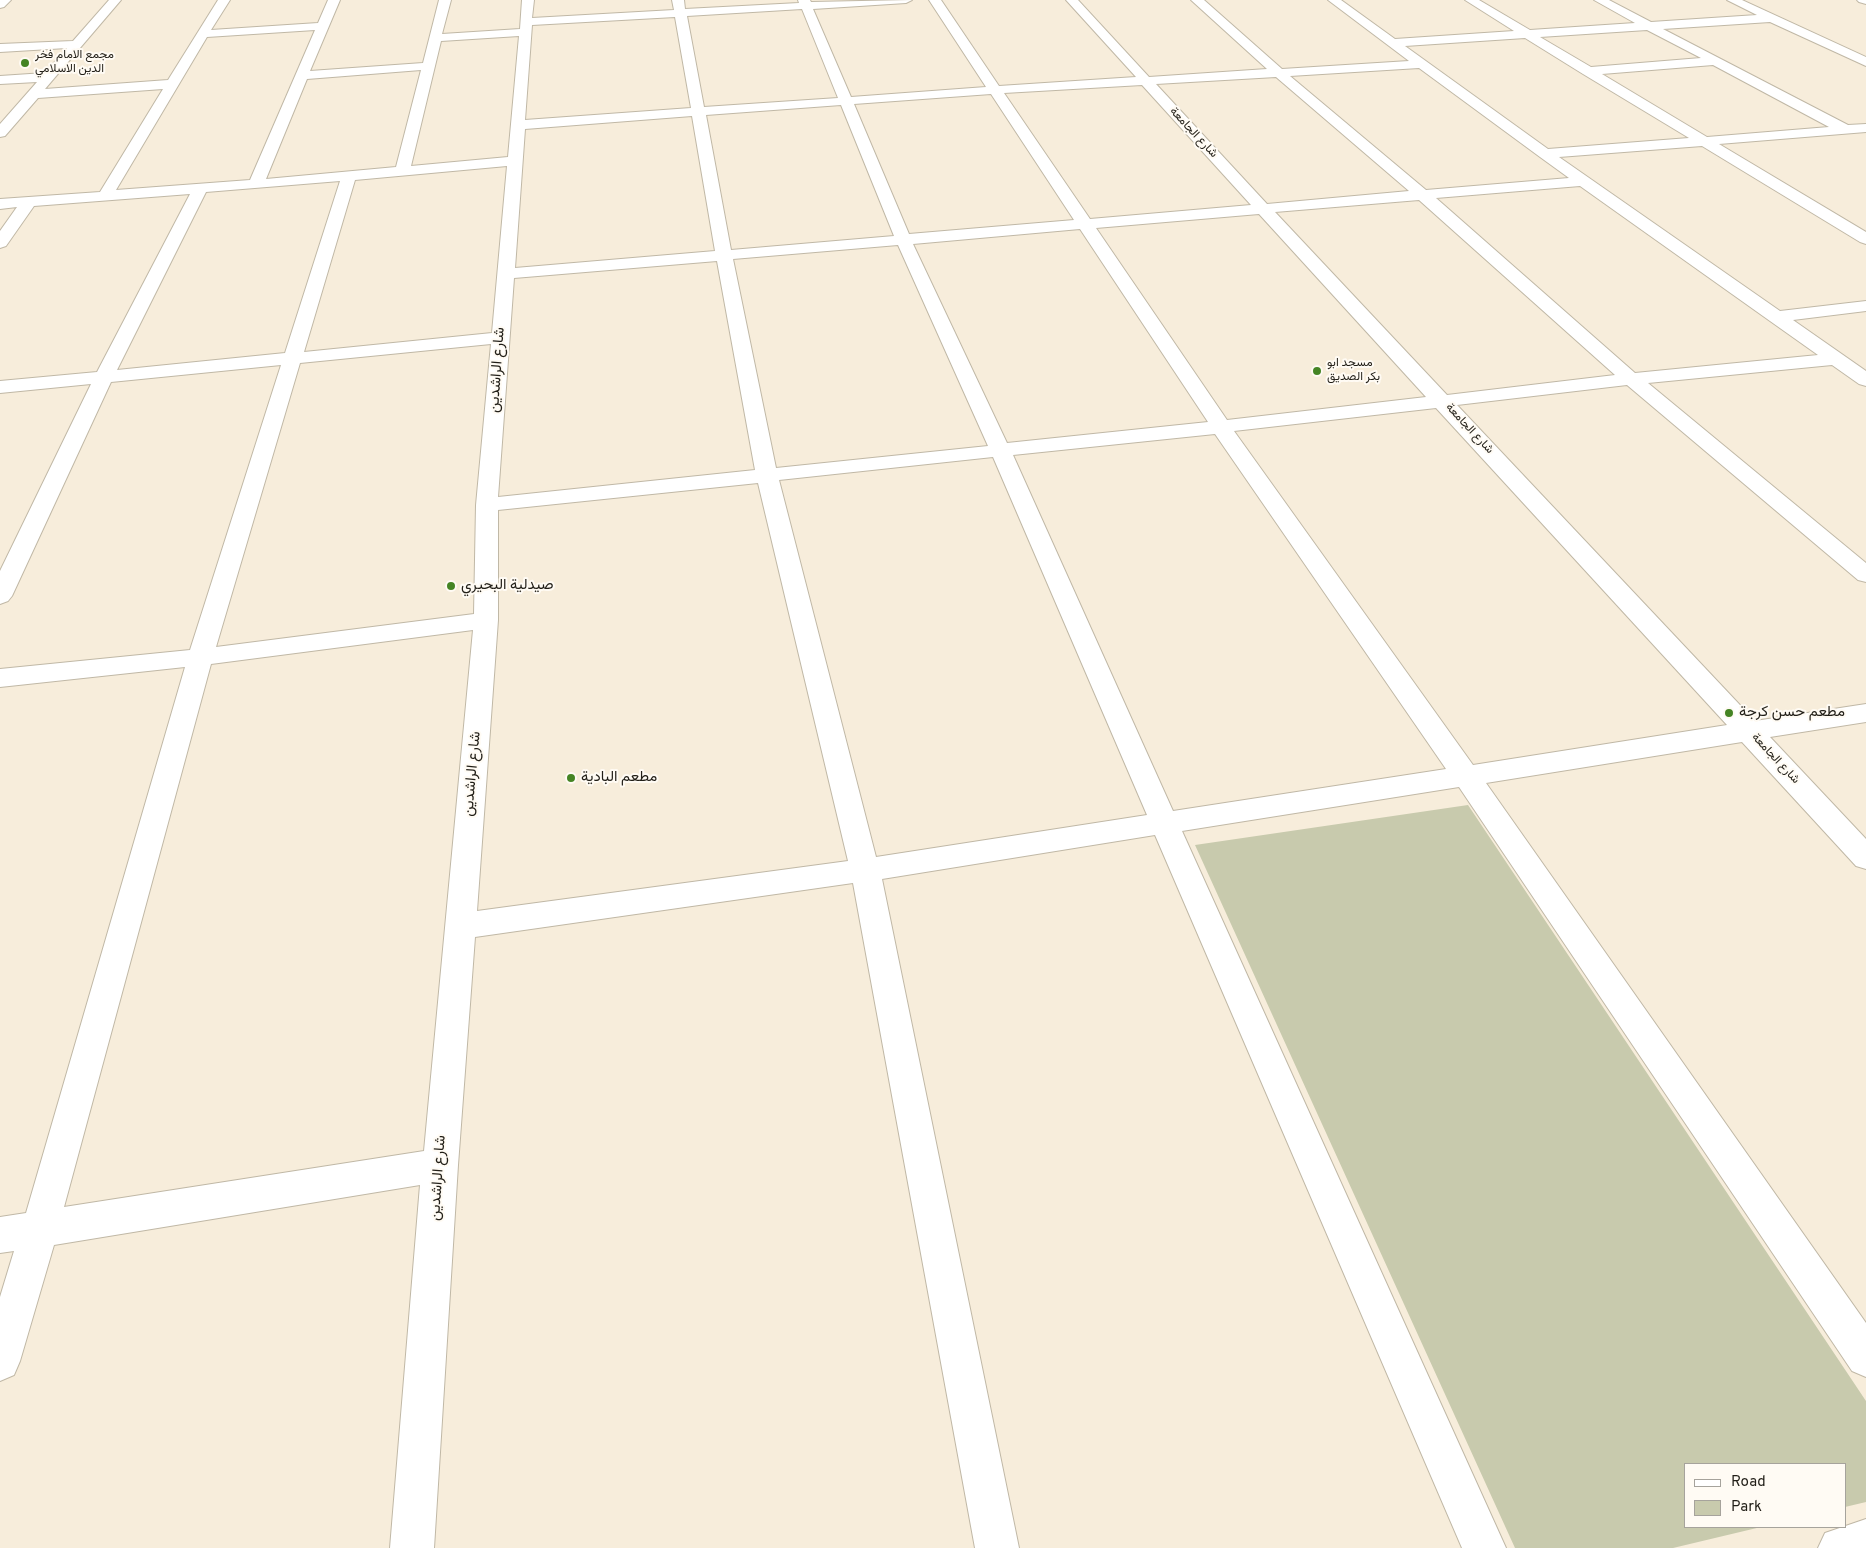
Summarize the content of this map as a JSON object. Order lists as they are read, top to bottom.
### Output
{
  "streets": {
    "street": ["شارع الجامعة", "شارع الراشدين"]
  },
  "places": [
    "مجمع الامام فخر الدين الاسلامي",
    "مسجد ابو بكر الصديق",
    "صيدلية البحيري",
    "مطعم حسن كرجة",
    "مطعم البادية"
  ],
  "legend": ["Road", "Park"]
}
